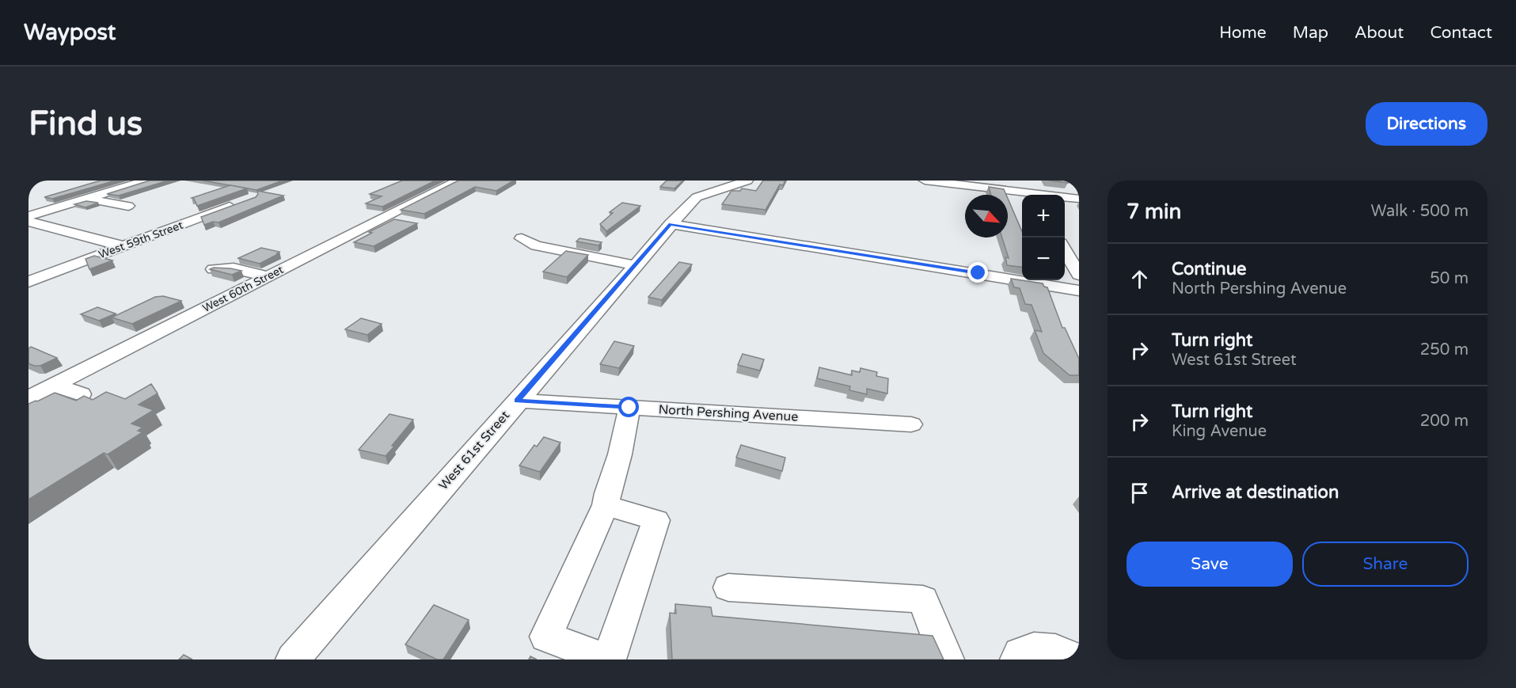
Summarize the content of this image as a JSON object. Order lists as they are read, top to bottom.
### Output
{
  "streets": {
    "street": [
      "West 59th Street",
      "West 60th Street",
      "North Pershing Avenue",
      "West 61st Street"
    ]
  },
  "crossings": [
    ["North Pershing Avenue", "West 61st Street"]
  ],
  "north": "bottom right",
  "page": {
    "header": "Waypost",
    "nav": [
      "Home",
      "Map",
      "About",
      "Contact"
    ],
    "buttons": [
      "Directions",
      ["Save", "Share"]
    ],
    "title": "Find us",
    "heading": ["7 min", "Walk · 500 m"],
    "map_buttons": ["+", "−"],
    "list": [
      ["Continue", "North Pershing Avenue", "50 m"],
      ["Turn right", "West 61st Street", "250 m"],
      ["Turn right", "King Avenue", "200 m"],
      "Arrive at destination"
    ]
  }
}
